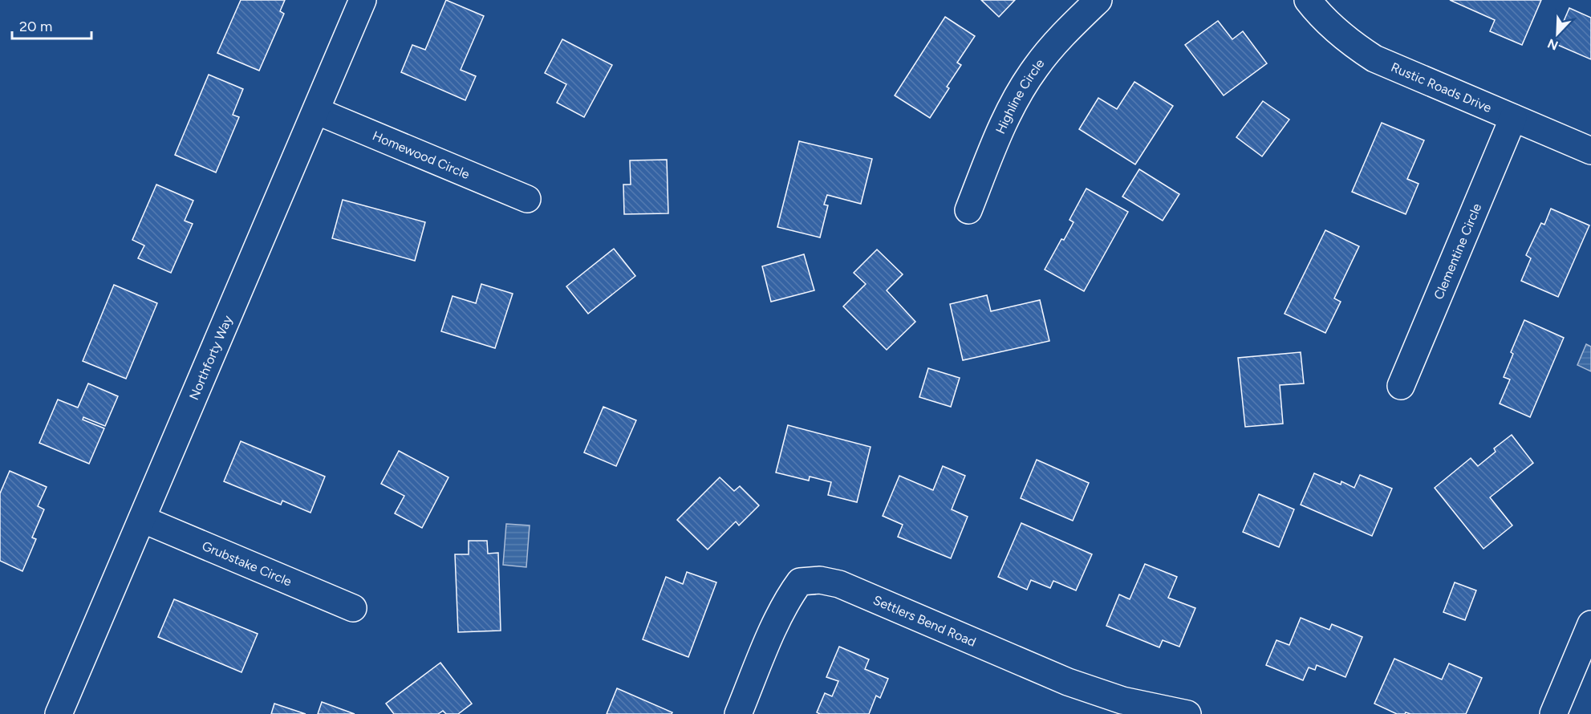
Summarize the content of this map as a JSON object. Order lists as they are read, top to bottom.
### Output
{
  "streets": {
    "street": [
      "Rustic Roads Drive",
      "Highline Circle",
      "Homewood Circle",
      "Clementine Circle",
      "Northforty Way",
      "Grubstake Circle",
      "Settlers Bend Road"
    ]
  },
  "crossings": [
    ["Rustic Roads Drive", "Clementine Circle"],
    ["Homewood Circle", "Northforty Way"],
    ["Northforty Way", "Grubstake Circle"]
  ],
  "scale_bar": "20 m",
  "north": "bottom left"
}
